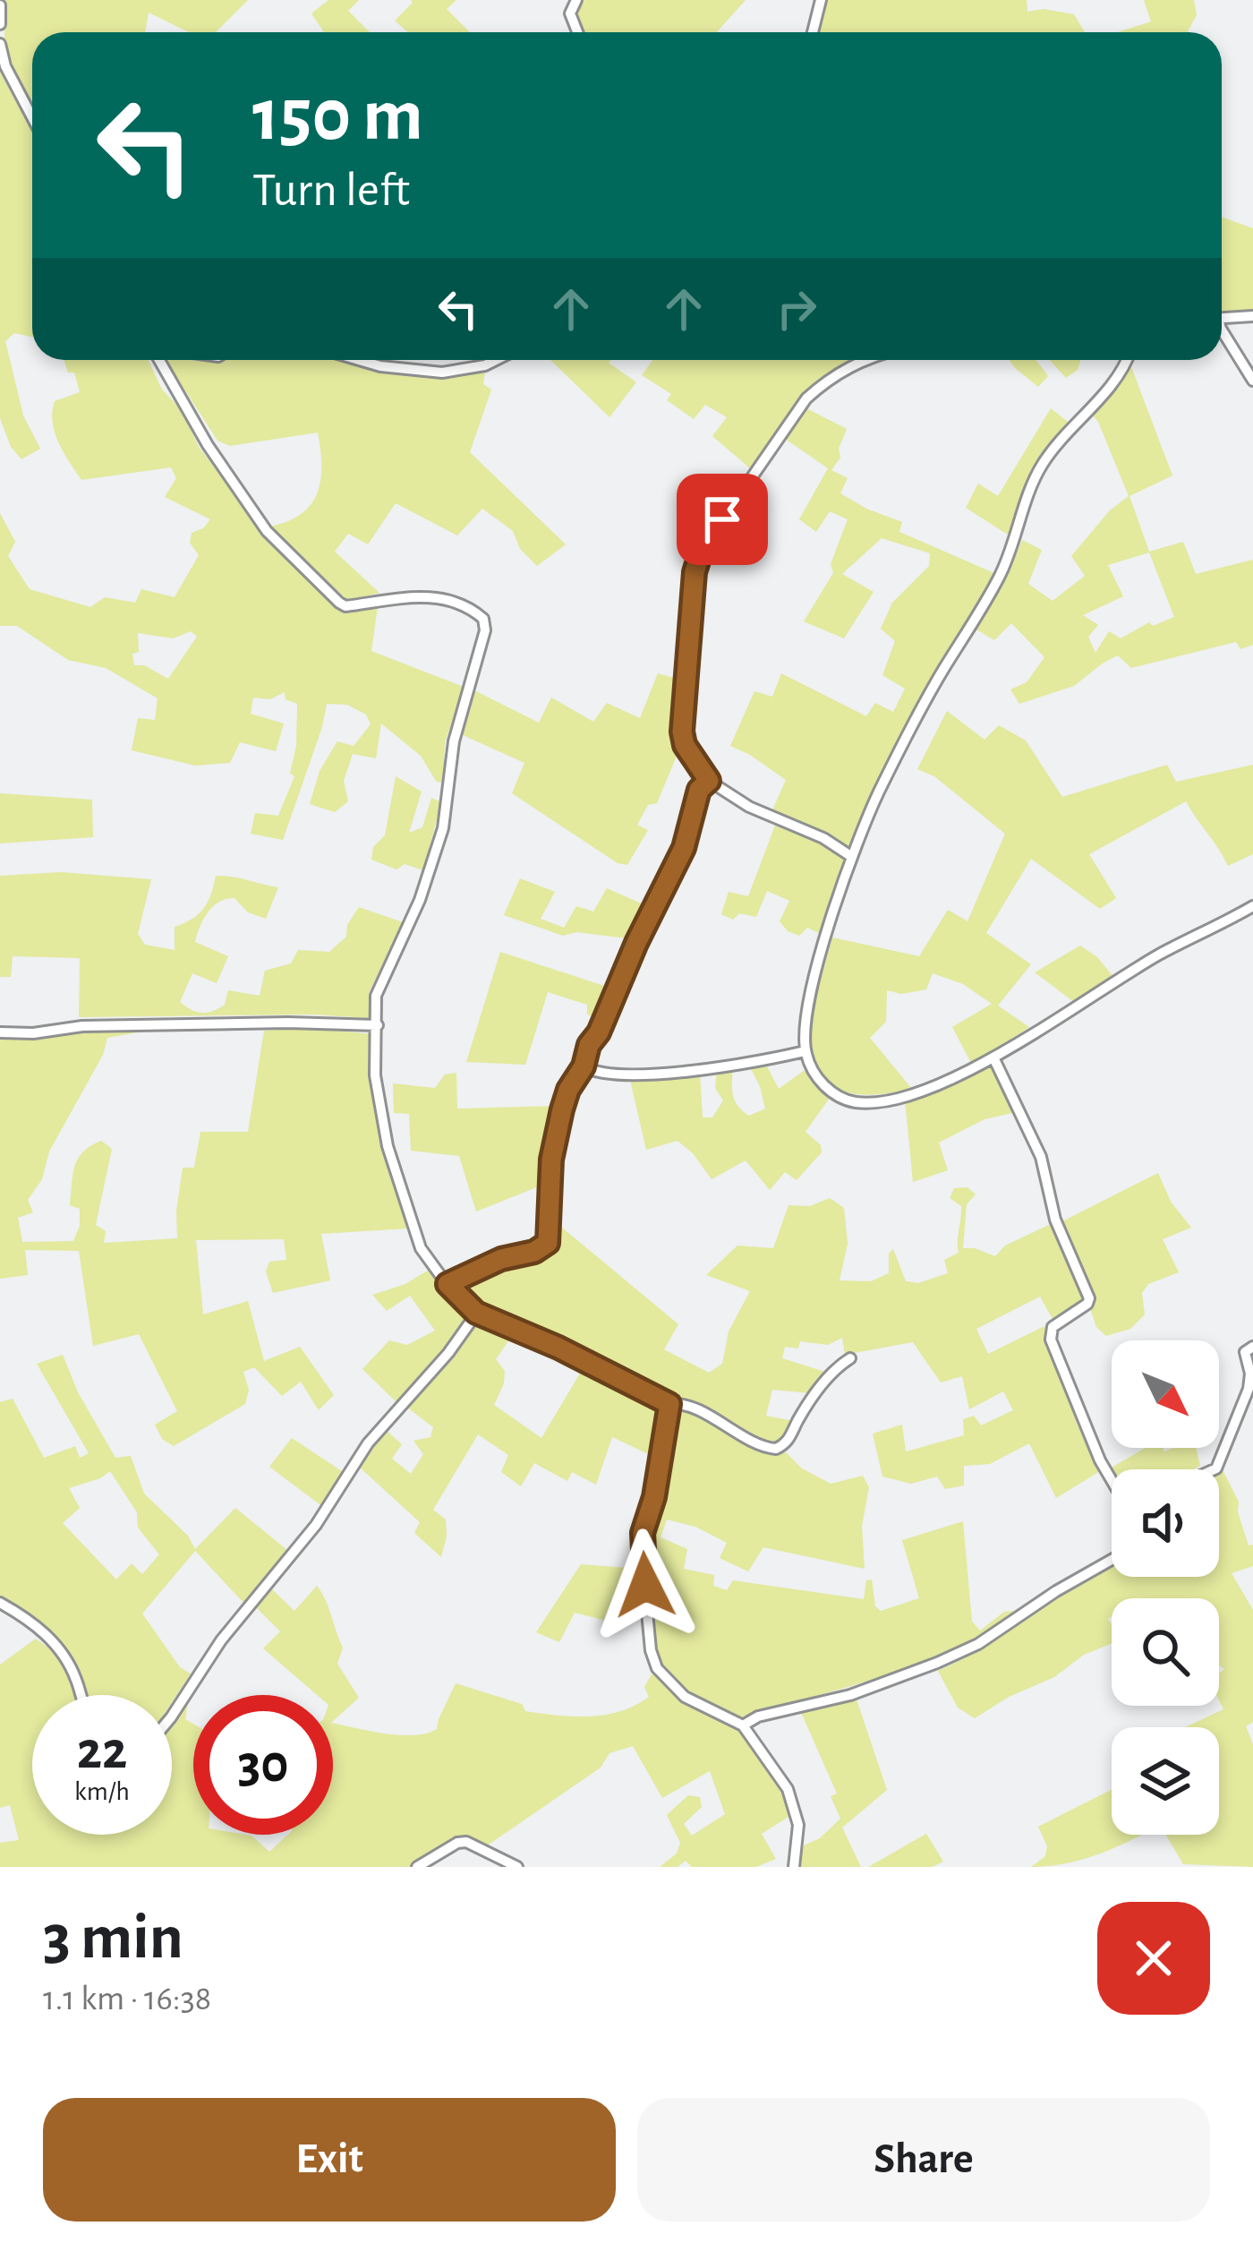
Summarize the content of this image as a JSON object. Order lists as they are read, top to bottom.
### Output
{
  "north": "bottom right",
  "page": {
    "turn": ["150 m", "Turn left"],
    "speed": "22 km/h",
    "limit": "30",
    "heading": ["3 min", "1.1 km · 16:38"],
    "buttons": ["Exit", "Share"]
  }
}
